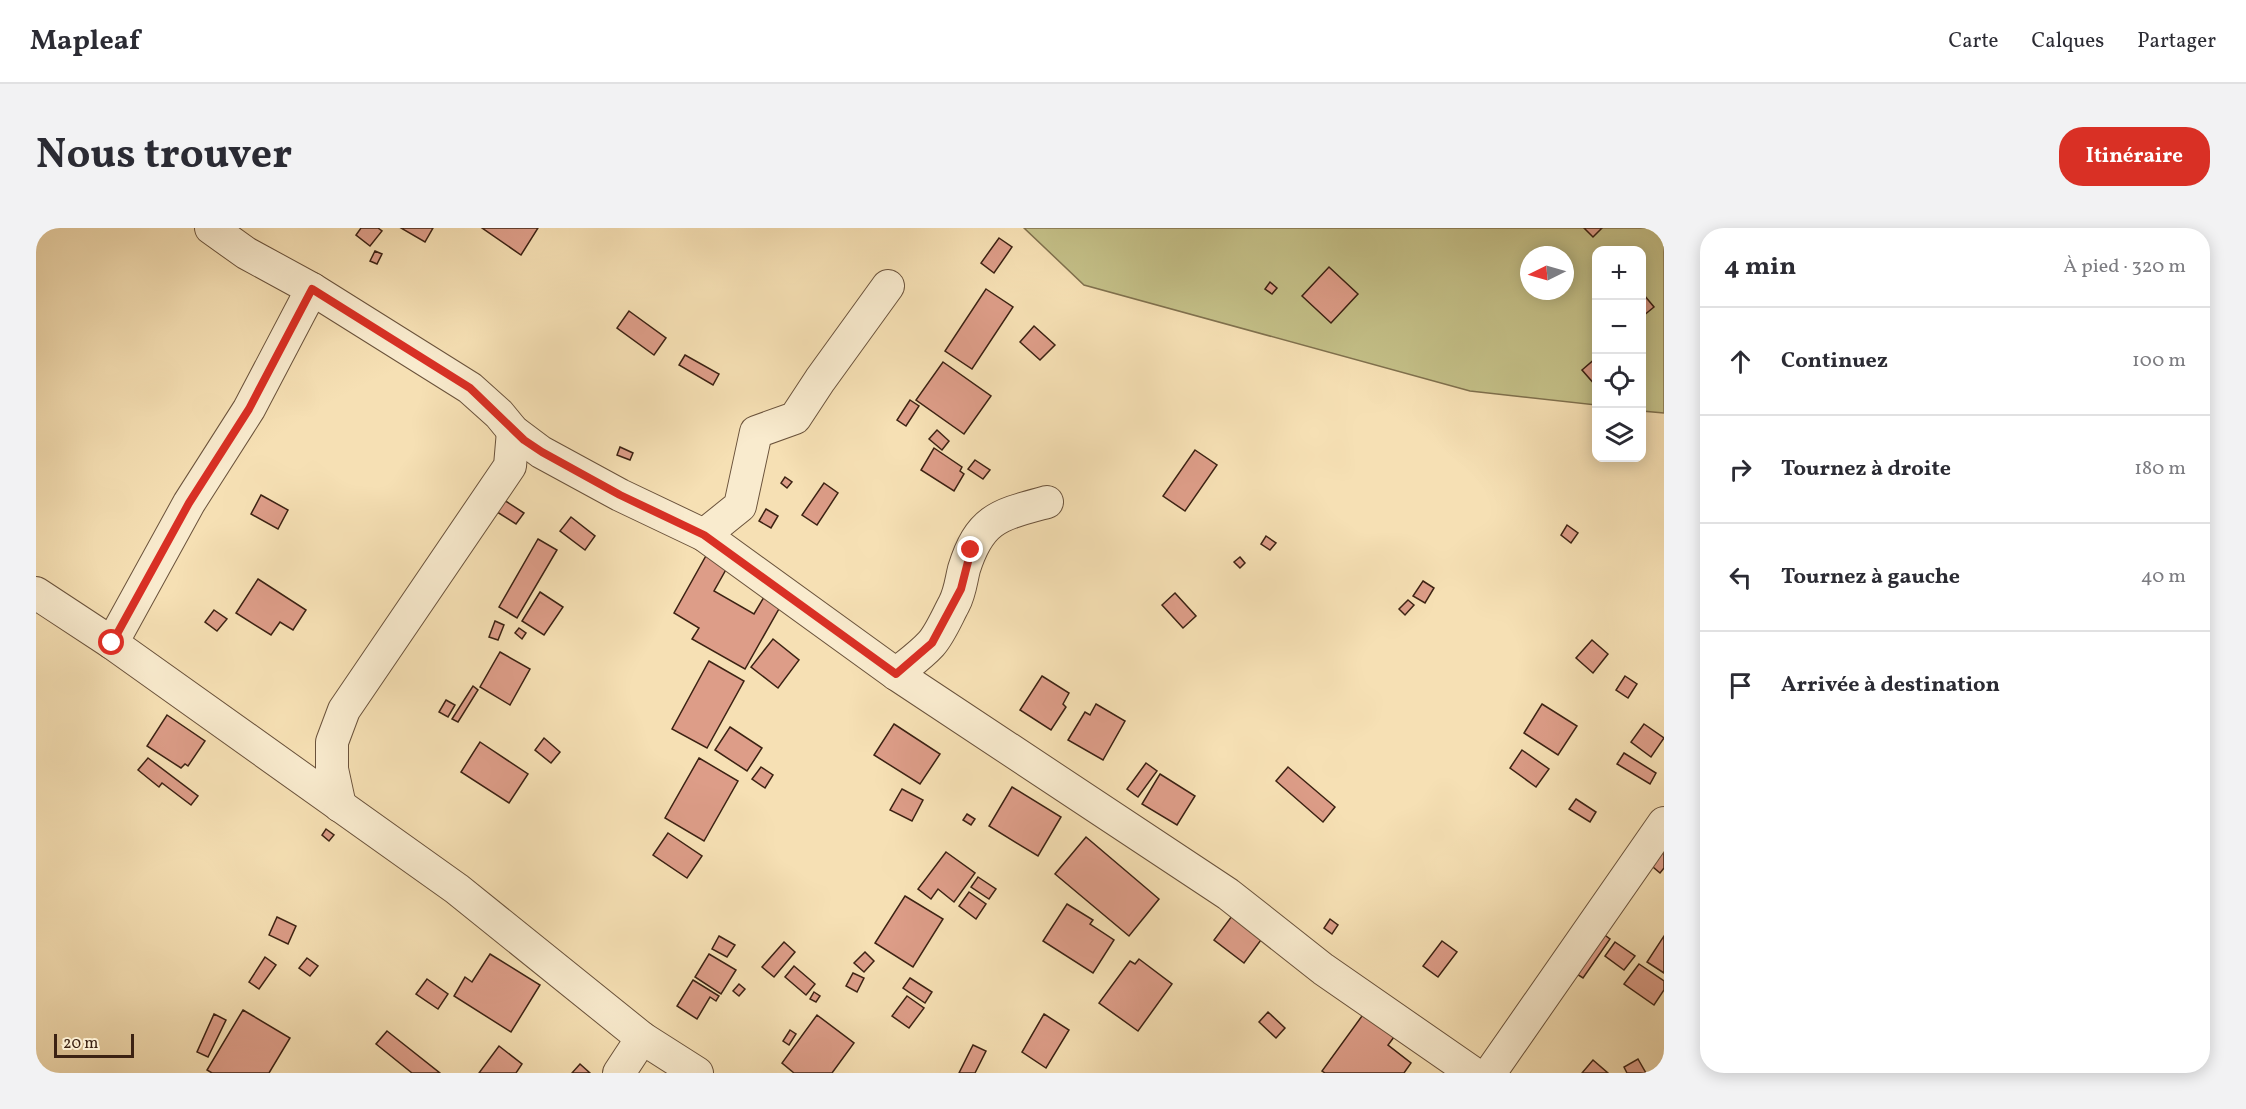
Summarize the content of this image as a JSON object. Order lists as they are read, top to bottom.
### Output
{
  "scale_bar": "20 m",
  "north": "left",
  "page": {
    "header": "Mapleaf",
    "nav": ["Carte", "Calques", "Partager"],
    "title": "Nous trouver",
    "buttons": "Itinéraire",
    "heading": ["4 min", "À pied · 320 m"],
    "map_buttons": ["+", "−"],
    "list": [
      ["Continuez", "100 m"],
      ["Tournez à droite", "180 m"],
      ["Tournez à gauche", "40 m"],
      "Arrivée à destination"
    ],
    "scale": "20 m"
  }
}
